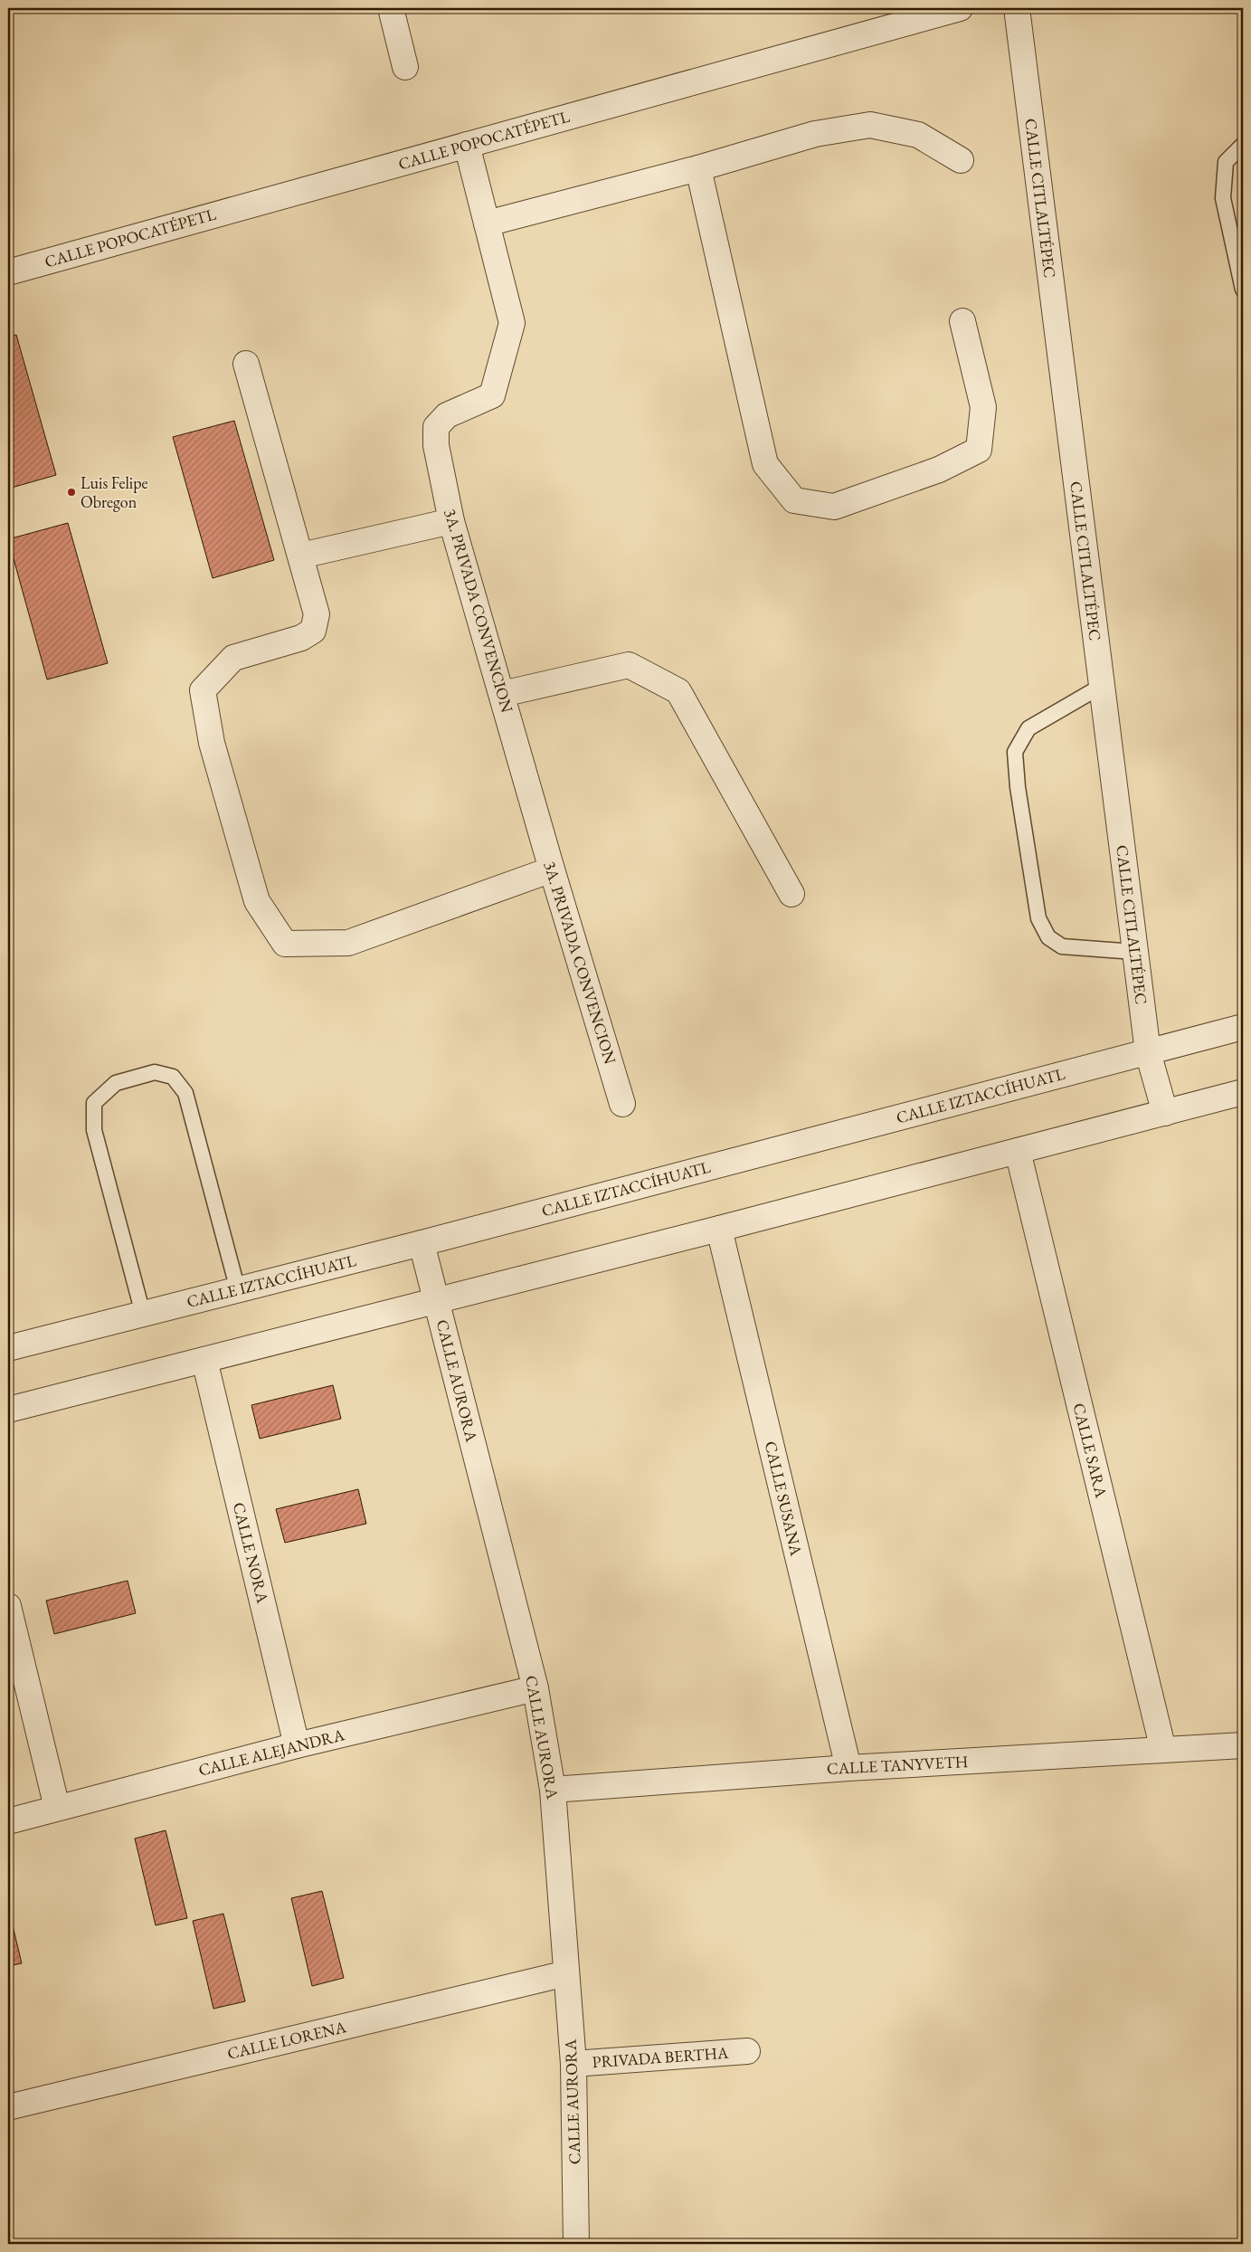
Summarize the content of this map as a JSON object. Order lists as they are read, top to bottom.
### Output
{
  "streets": {
    "street": [
      "CALLE POPOCATÉPETL",
      "CALLE CITLALTÉPEC",
      "3A. PRIVADA CONVENCION",
      "CALLE IZTACCÍHUATL",
      "CALLE AURORA",
      "CALLE SARA",
      "CALLE SUSANA",
      "CALLE NORA",
      "CALLE ALEJANDRA",
      "CALLE TANYVETH",
      "CALLE LORENA",
      "PRIVADA BERTHA"
    ]
  },
  "crossings": [
    ["CALLE POPOCATÉPETL", "3A. PRIVADA CONVENCION"],
    ["CALLE CITLALTÉPEC", "CALLE IZTACCÍHUATL"],
    ["CALLE IZTACCÍHUATL", "CALLE AURORA"],
    ["CALLE AURORA", "CALLE ALEJANDRA"],
    ["CALLE AURORA", "CALLE TANYVETH"],
    ["CALLE AURORA", "CALLE LORENA"],
    ["CALLE AURORA", "PRIVADA BERTHA"],
    ["CALLE SARA", "CALLE TANYVETH"],
    ["CALLE SUSANA", "CALLE TANYVETH"],
    ["CALLE NORA", "CALLE ALEJANDRA"]
  ],
  "places": ["Luis Felipe Obregon"]
}
